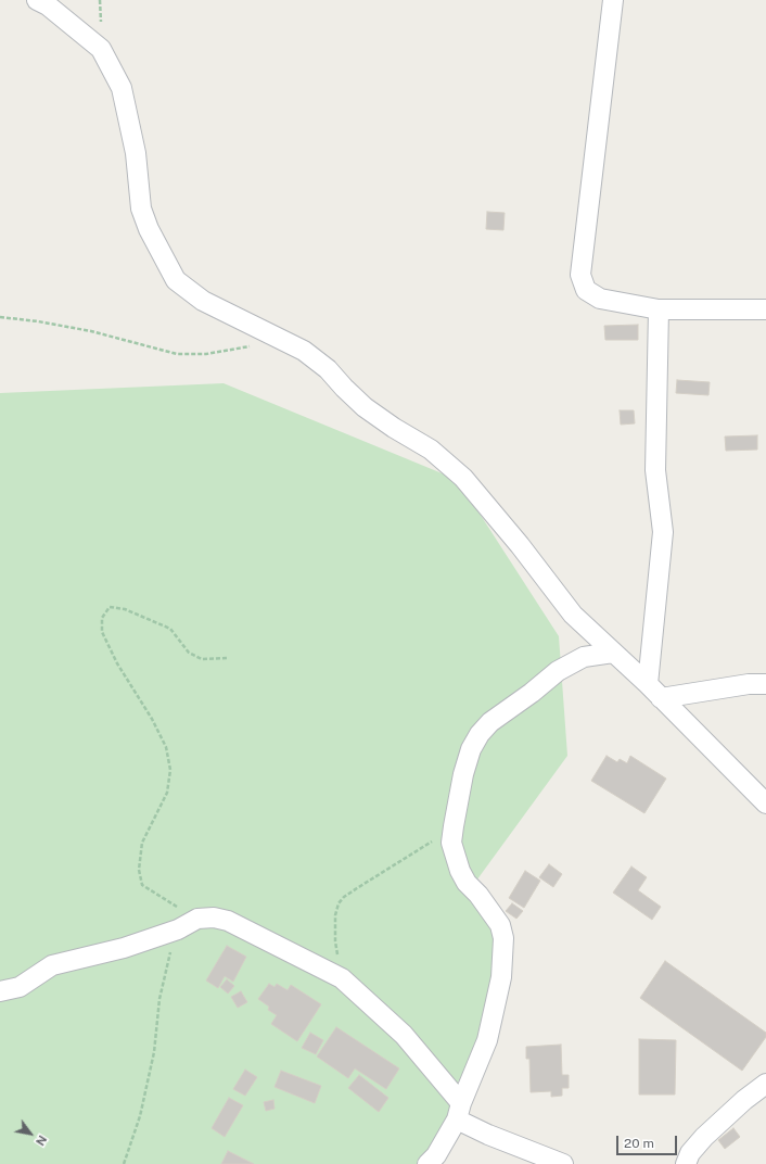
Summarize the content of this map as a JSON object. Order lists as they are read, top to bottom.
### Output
{
  "scale_bar": "20 m",
  "north": "bottom right"
}
